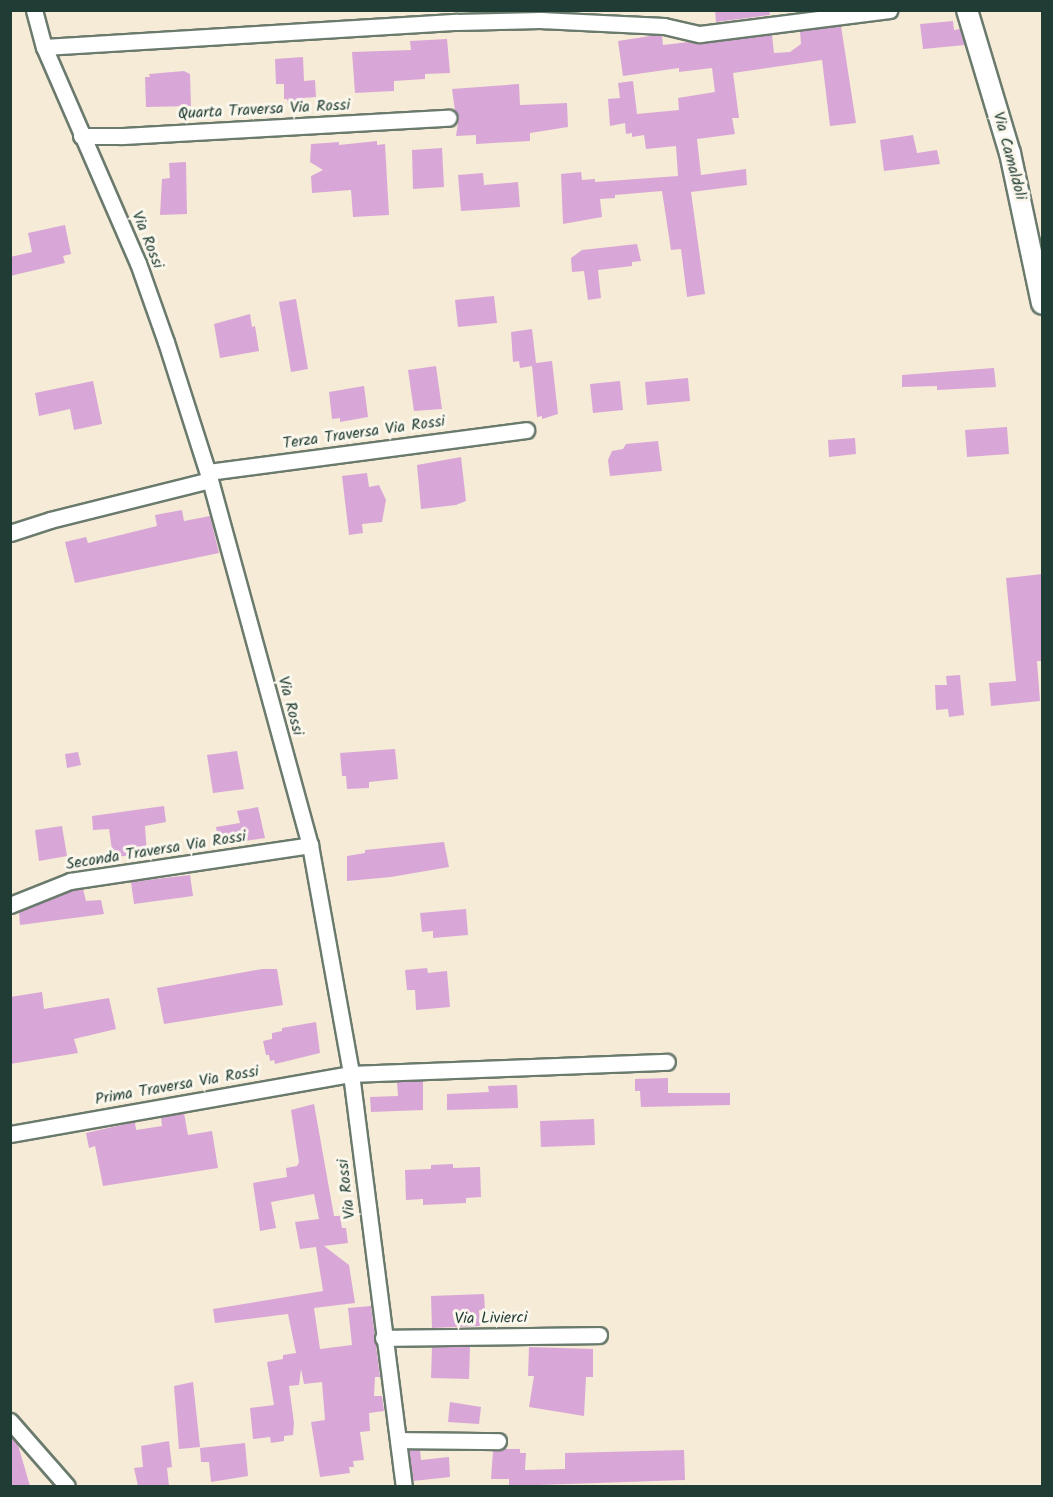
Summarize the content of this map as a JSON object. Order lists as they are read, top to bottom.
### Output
{
  "streets": {
    "street": [
      "Quarta Traversa Via Rossi",
      "Via Camaldoli",
      "Via Rossi",
      "Terza Traversa Via Rossi",
      "Seconda Traversa Via Rossi",
      "Prima Traversa Via Rossi",
      "Via Livierci"
    ]
  },
  "crossings": [
    ["Quarta Traversa Via Rossi", "Via Rossi"],
    ["Via Rossi", "Terza Traversa Via Rossi"],
    ["Via Rossi", "Seconda Traversa Via Rossi"],
    ["Via Rossi", "Prima Traversa Via Rossi"],
    ["Via Rossi", "Via Livierci"]
  ]
}
